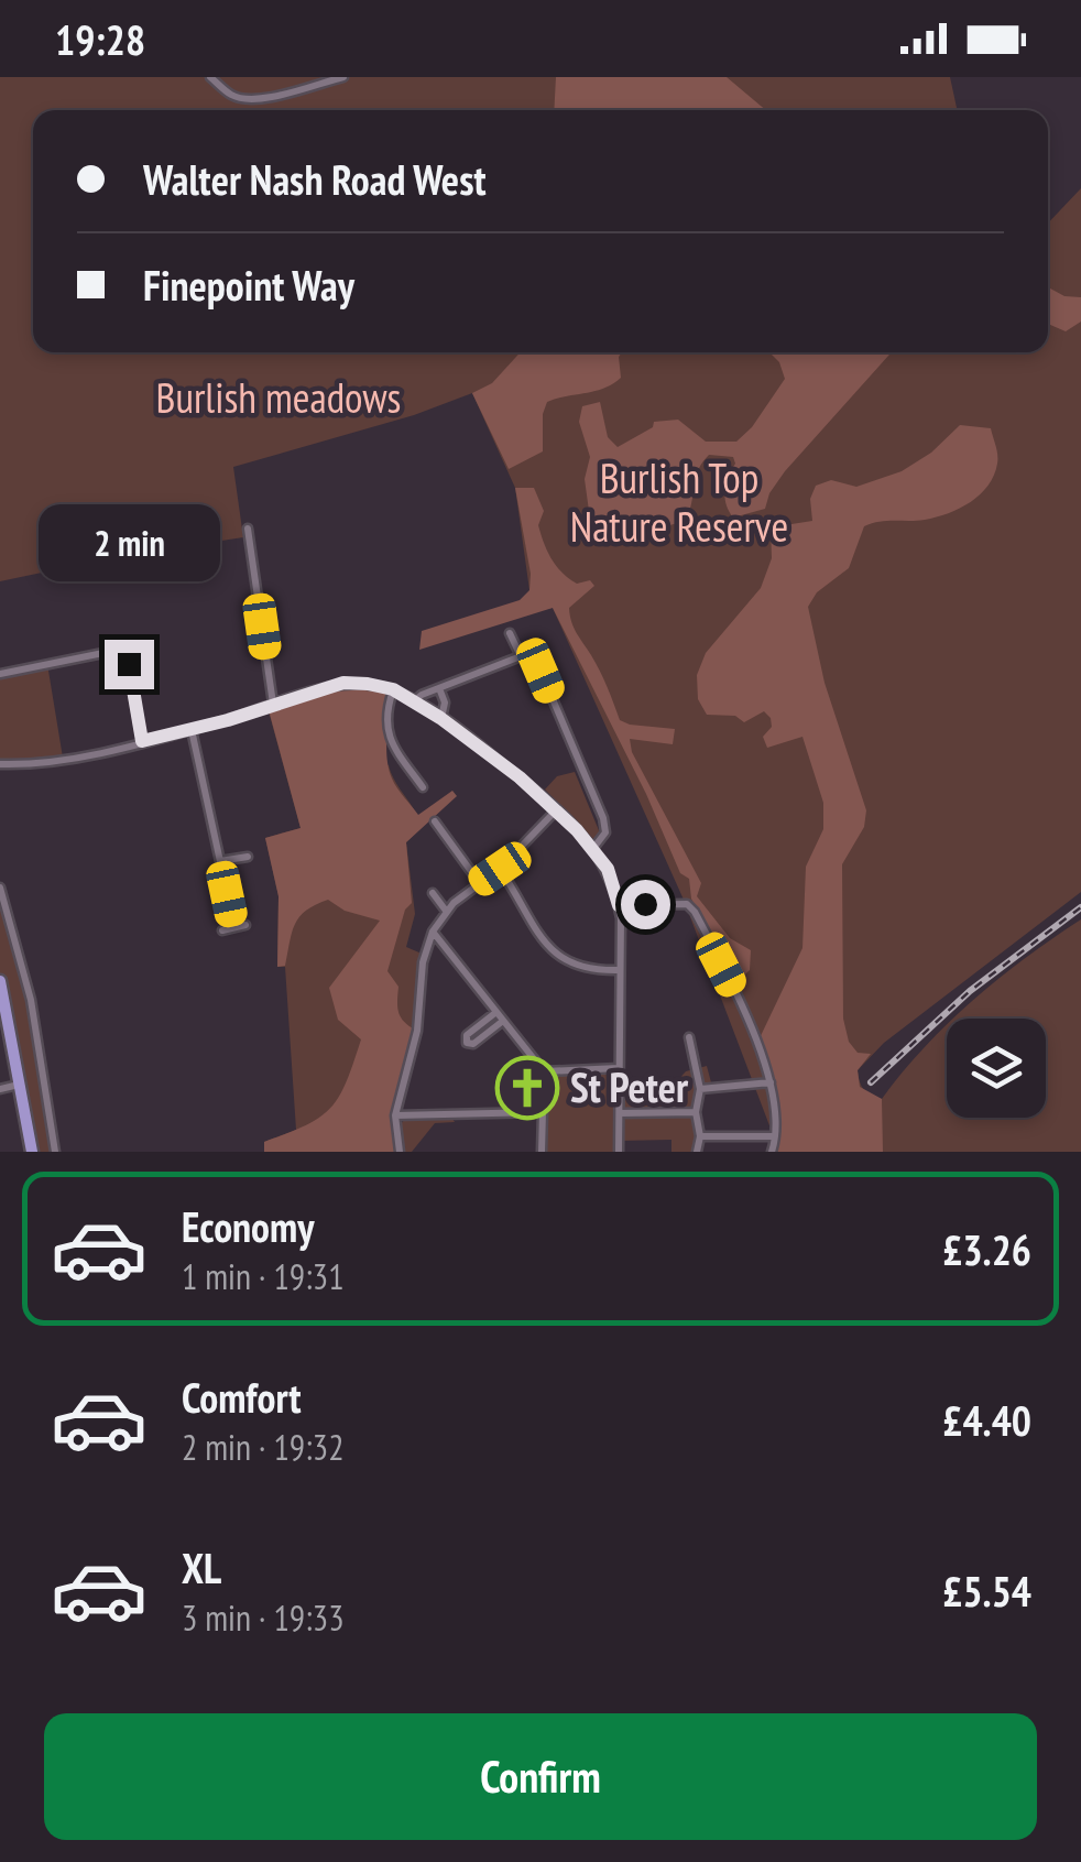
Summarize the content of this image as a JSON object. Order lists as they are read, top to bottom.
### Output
{
  "parks": ["Burlish meadows", "Burlish Top Nature Reserve"],
  "places": {
    "church": ["St Peter"]
  },
  "page": {
    "status": "19:28",
    "banner": ["Walter Nash Road West", "Finepoint Way"],
    "bubble": "2 min",
    "list": [
      {
        "name": "Economy",
        "note": "1 min · 19:31",
        "value": "£3.26"
      },
      {
        "name": "Comfort",
        "note": "2 min · 19:32",
        "value": "£4.40"
      },
      {
        "name": "XL",
        "note": "3 min · 19:33",
        "value": "£5.54"
      }
    ],
    "buttons": "Confirm"
  }
}
